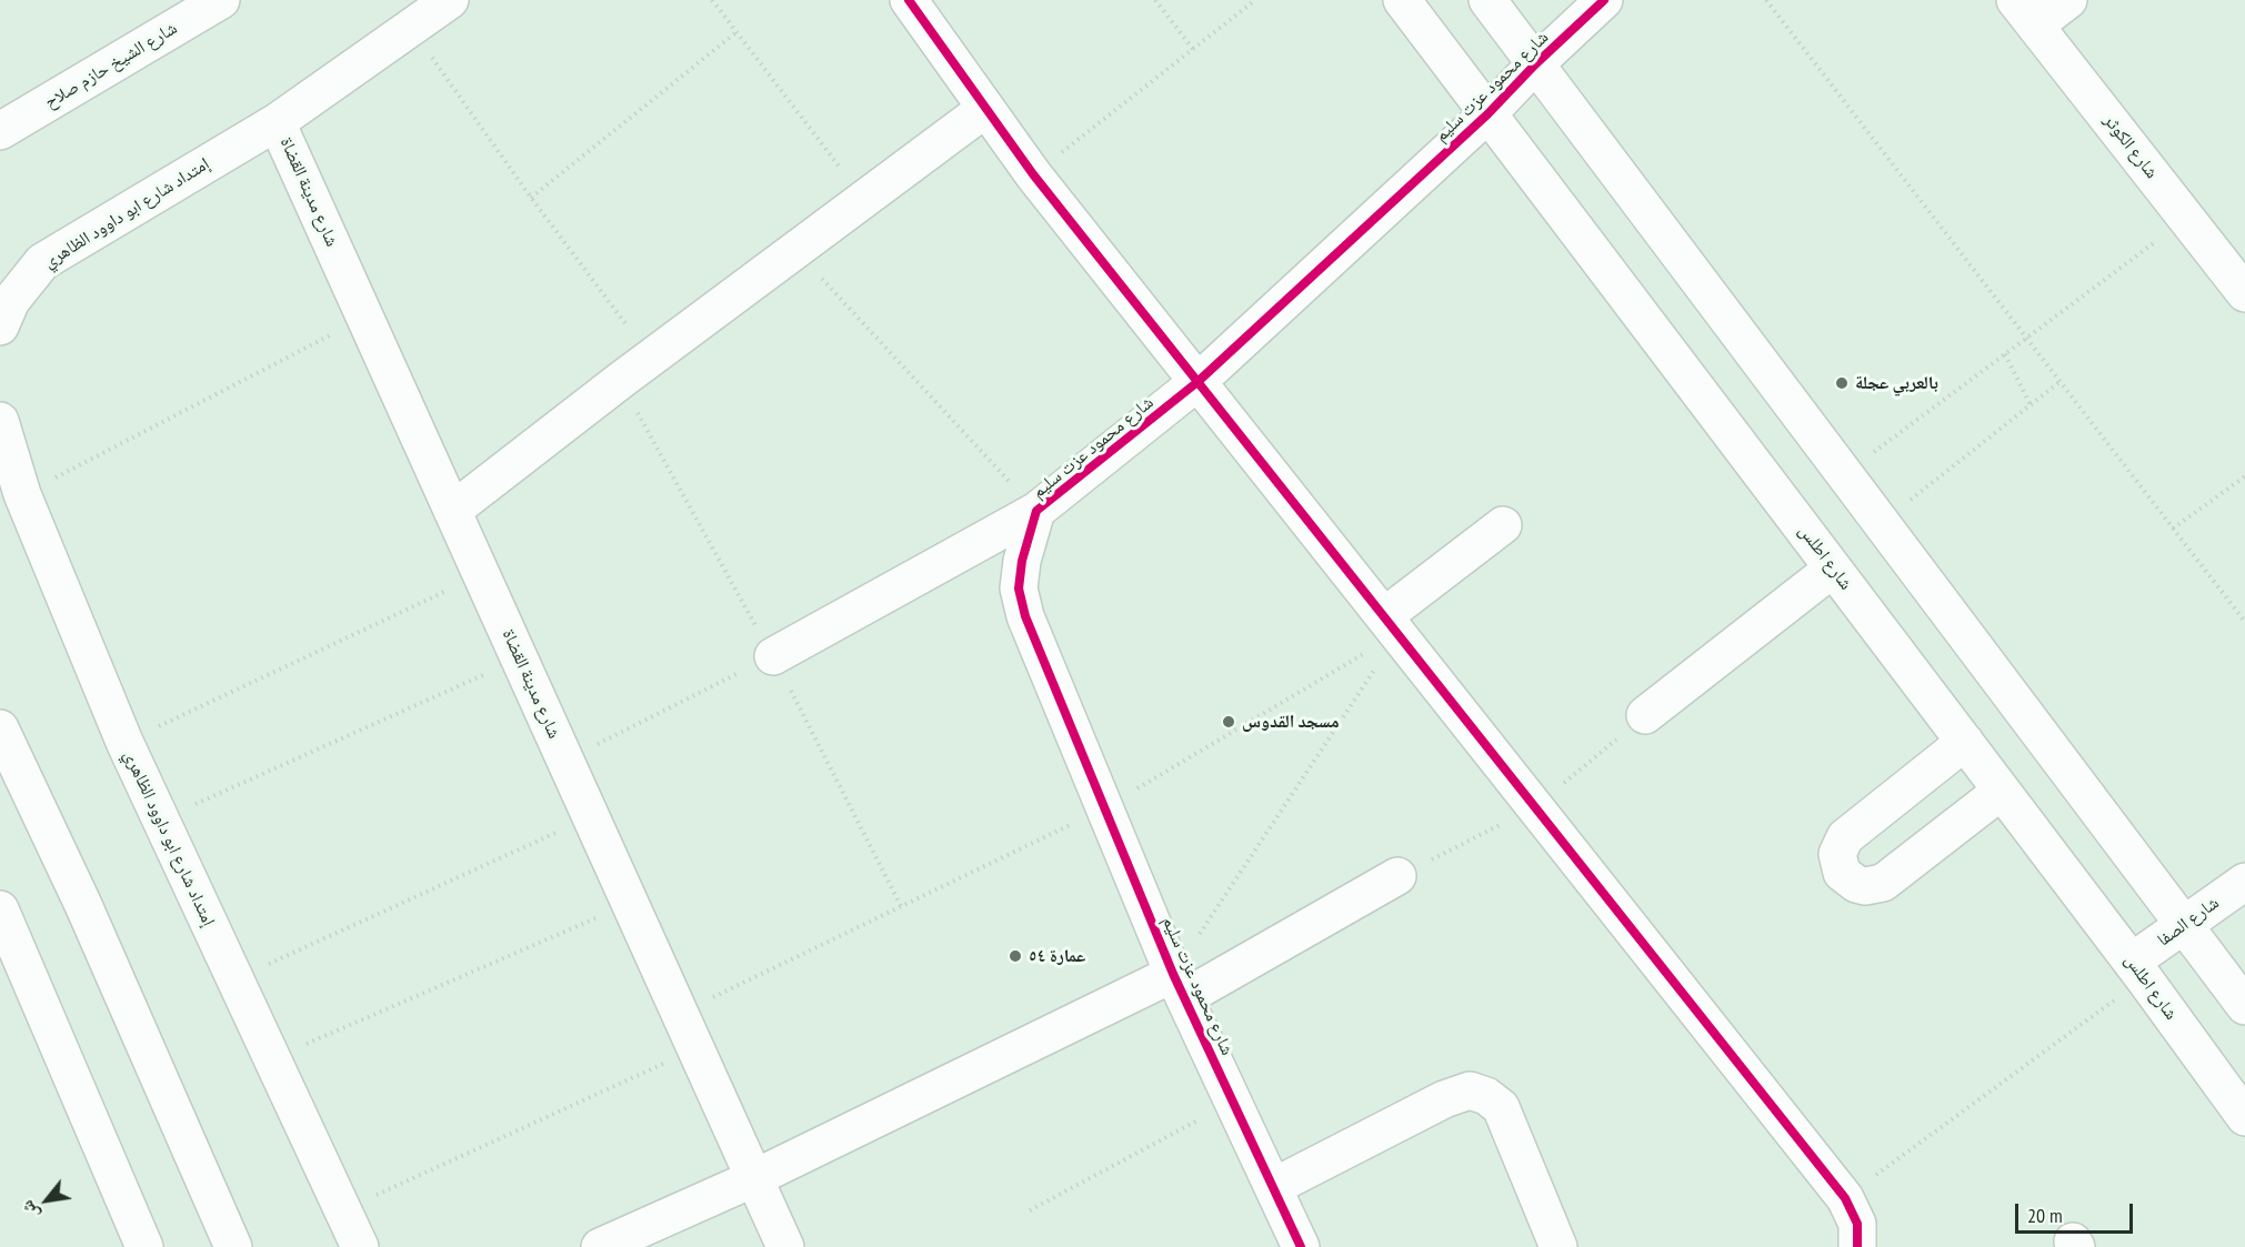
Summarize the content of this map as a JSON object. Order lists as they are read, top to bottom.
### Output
{
  "streets": {
    "street": [
      "شارع الشيخ حازم صلاح",
      "شارع محمود عزت سليم",
      "شارع الكوثر",
      "شارع مدينة القضاة",
      "إمتداد شارع ابو داوود الظاهري",
      "شارع اطلس",
      "شارع الصفا"
    ]
  },
  "crossings": [
    ["شارع محمود عزت سليم", "شارع اطلس"],
    ["شارع مدينة القضاة", "إمتداد شارع ابو داوود الظاهري"],
    ["شارع اطلس", "شارع الصفا"]
  ],
  "places": ["بالعربي عجلة", "مسجد القدوس", "عمارة ٥٤"],
  "scale_bar": "20 m",
  "north": "bottom left"
}
